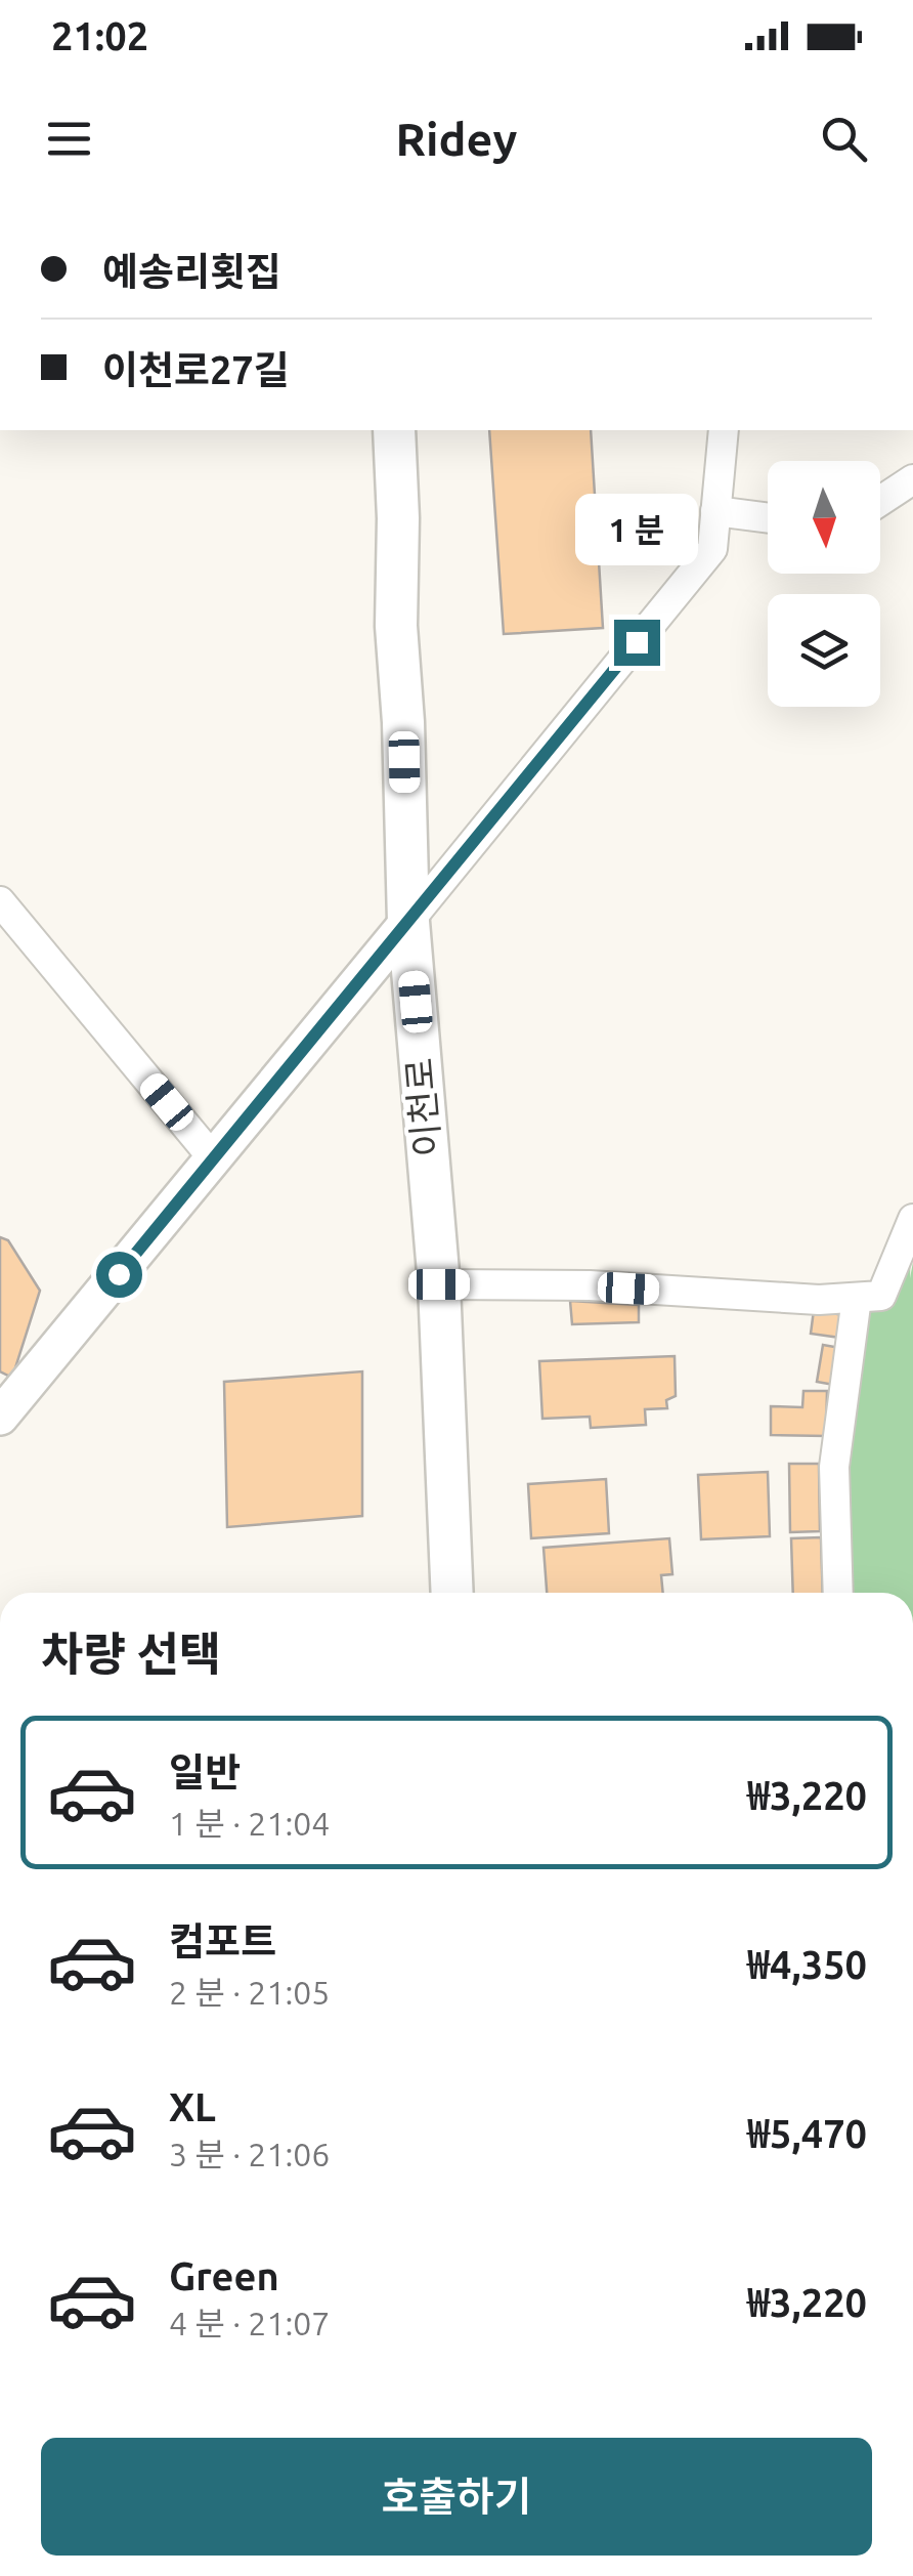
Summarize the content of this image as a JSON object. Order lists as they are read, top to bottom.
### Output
{
  "streets": {
    "main road": ["이천로"]
  },
  "north": "bottom",
  "page": {
    "status": "21:02",
    "header": "Ridey",
    "banner": ["예송리횟집", "이천로27길"],
    "bubble": "1 분",
    "heading": "차량 선택",
    "list": [
      {
        "name": "일반",
        "note": "1 분 · 21:04",
        "value": "₩3,220"
      },
      {
        "name": "컴포트",
        "note": "2 분 · 21:05",
        "value": "₩4,350"
      },
      {
        "name": "XL",
        "note": "3 분 · 21:06",
        "value": "₩5,470"
      },
      {
        "name": "Green",
        "note": "4 분 · 21:07",
        "value": "₩3,220"
      }
    ],
    "buttons": "호출하기"
  }
}
